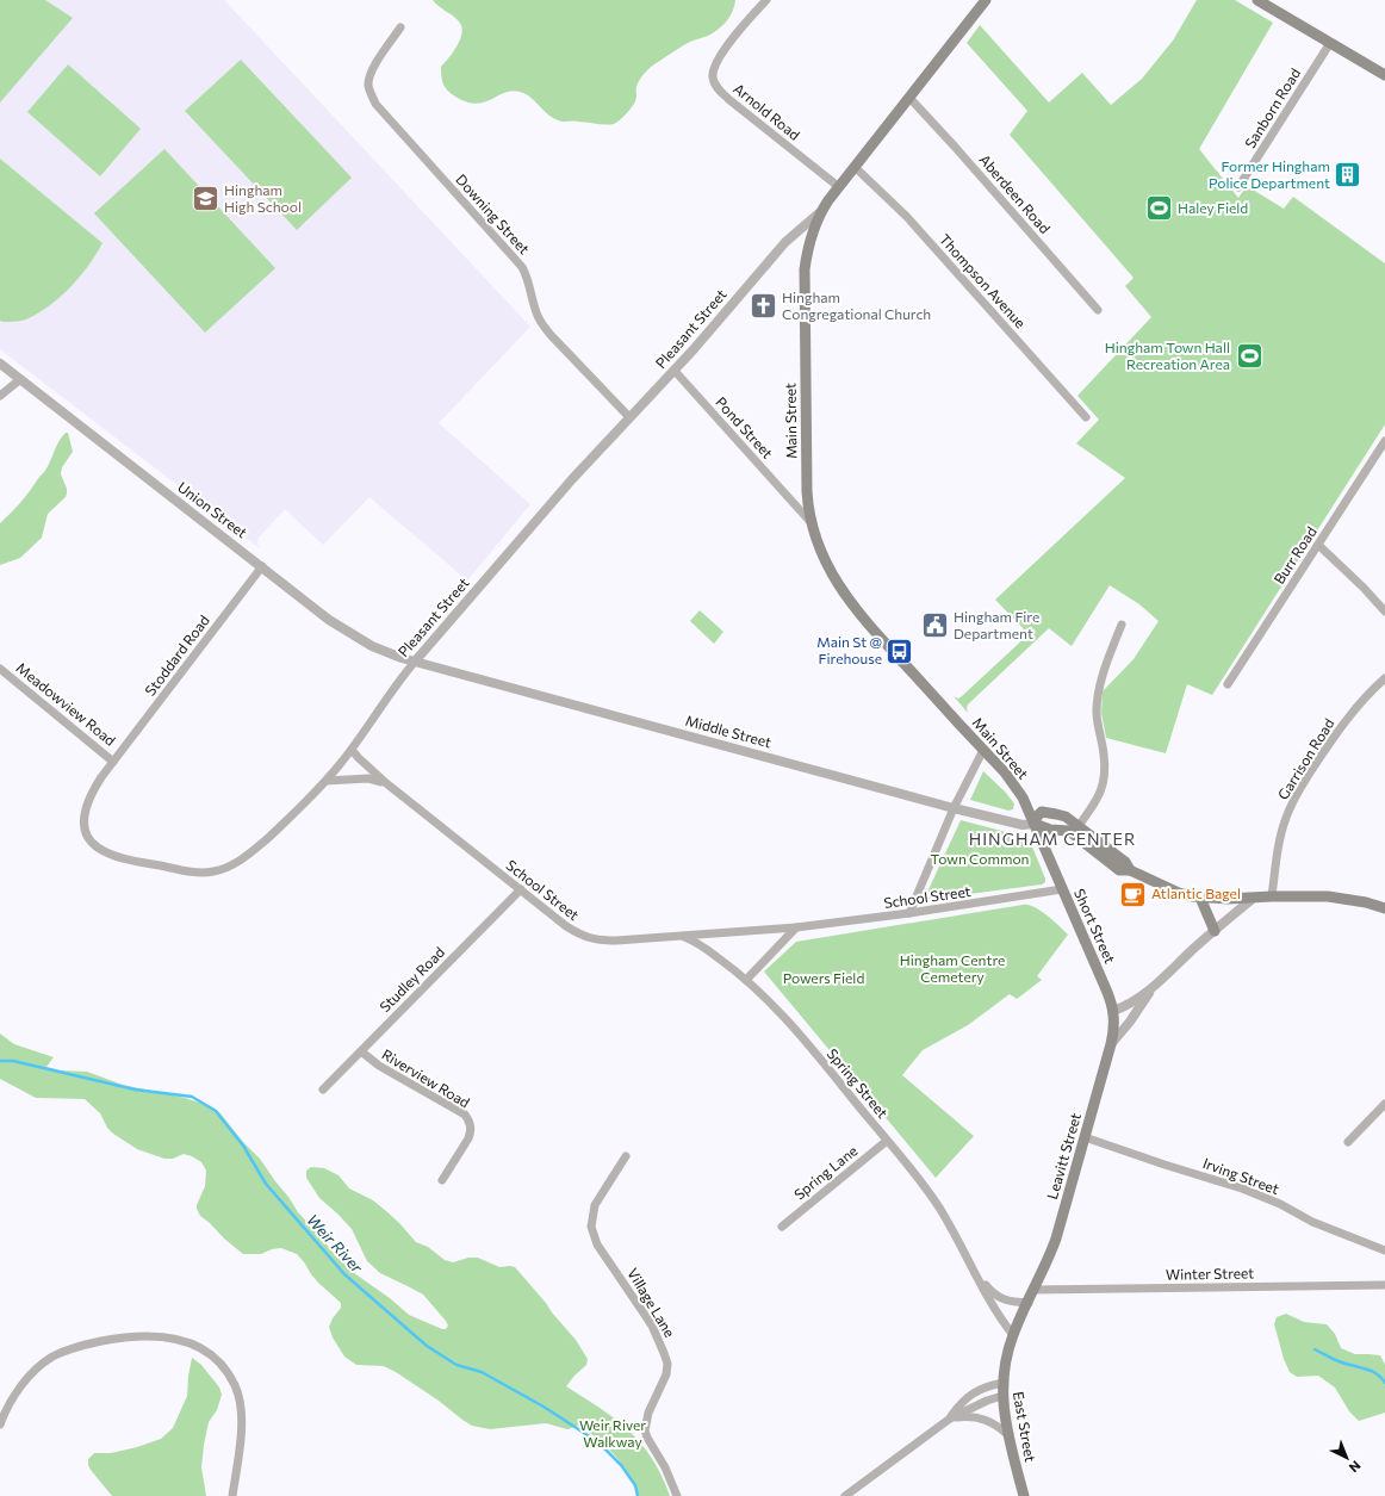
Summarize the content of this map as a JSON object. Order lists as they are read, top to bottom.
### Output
{
  "streets": {
    "main road": [
      "Main Street",
      "Short Street",
      "Leavitt Street",
      "East Street"
    ],
    "street": [
      "Sanborn Road",
      "Arnold Road",
      "Aberdeen Road",
      "Downing Street",
      "Thompson Avenue",
      "Pleasant Street",
      "Pond Street",
      "Union Street",
      "Burr Road",
      "Stoddard Road",
      "Meadowview Road",
      "Middle Street",
      "Garrison Road",
      "School Street",
      "Studley Road",
      "Riverview Road",
      "Spring Street",
      "Spring Lane",
      "Irving Street",
      "Winter Street",
      "Village Lane"
    ]
  },
  "crossings": [
    ["Arnold Road", "Main Street"],
    ["Aberdeen Road", "Main Street"],
    ["Downing Street", "Pleasant Street"],
    ["Thompson Avenue", "Main Street"],
    ["Pleasant Street", "Main Street"],
    ["Pleasant Street", "Pond Street"],
    ["Pleasant Street", "Union Street"],
    ["Pleasant Street", "Stoddard Road"],
    ["Pleasant Street", "Meadowview Road"],
    ["Pleasant Street", "Middle Street"],
    ["Pleasant Street", "School Street"],
    ["Main Street", "Pond Street"],
    ["Main Street", "Middle Street"],
    ["Main Street", "Short Street"],
    ["Union Street", "Stoddard Road"],
    ["Union Street", "Middle Street"],
    ["Stoddard Road", "Meadowview Road"],
    ["Middle Street", "Short Street"],
    ["School Street", "Short Street"],
    ["School Street", "Studley Road"],
    ["School Street", "Spring Street"],
    ["Short Street", "Leavitt Street"],
    ["Studley Road", "Riverview Road"],
    ["Spring Street", "Leavitt Street"],
    ["Spring Street", "Spring Lane"],
    ["Spring Street", "East Street"],
    ["Leavitt Street", "Irving Street"],
    ["Leavitt Street", "Winter Street"],
    ["Leavitt Street", "East Street"]
  ],
  "districts": ["HINGHAM CENTER"],
  "water": ["Weir River"],
  "parks": [
    "Town Common",
    "Hingham Centre Cemetery",
    "Powers Field",
    "Weir River Walkway"
  ],
  "places": {
    "building": ["Former Hingham Police Department"],
    "school or university": ["Hingham High School"],
    "sports": ["Haley Field", "Hingham Town Hall Recreation Area"],
    "church": ["Hingham Congregational Church"],
    "public building": ["Hingham Fire Department"],
    "bus stop": ["Main St @ Firehouse"],
    "cafe": ["Atlantic Bagel"]
  },
  "north": "bottom right"
}
